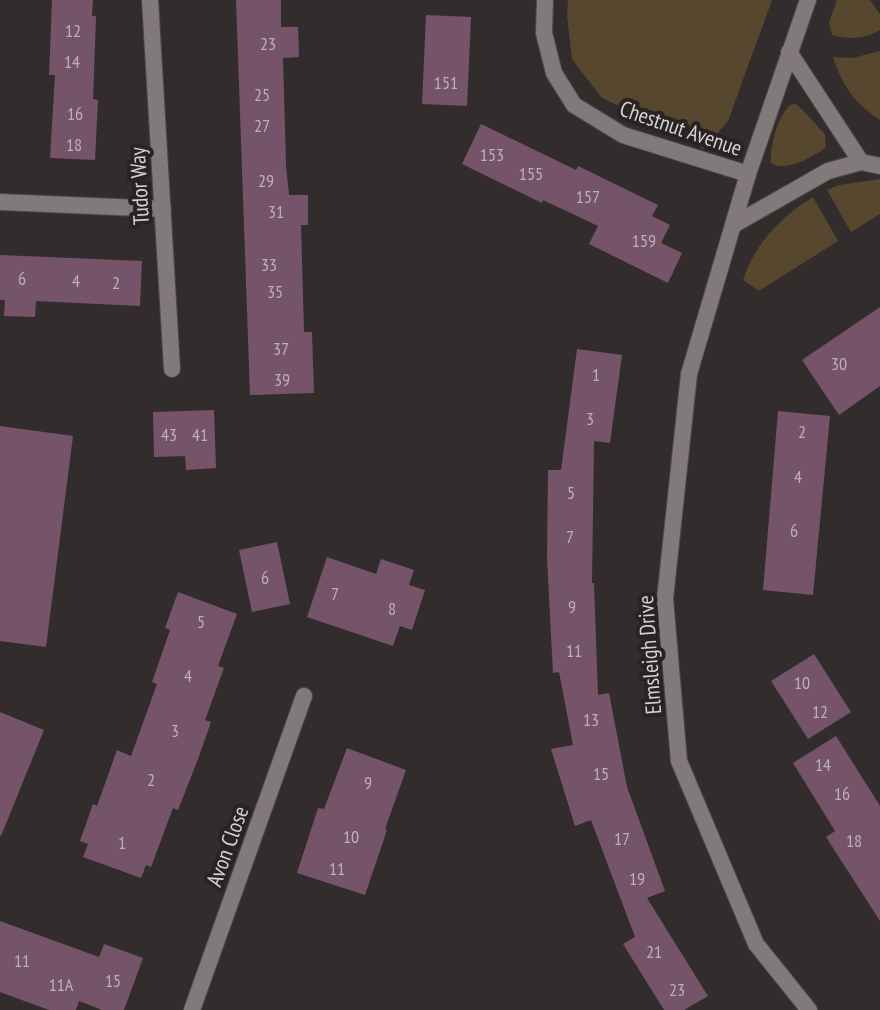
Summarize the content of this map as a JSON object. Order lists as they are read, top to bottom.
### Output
{
  "streets": {
    "street": [
      "Chestnut Avenue",
      "Tudor Way",
      "Elmsleigh Drive",
      "Avon Close"
    ]
  },
  "crossings": [
    ["Chestnut Avenue", "Elmsleigh Drive"]
  ],
  "house_numbers": [
    "12",
    "23",
    "14",
    "151",
    "25",
    "16",
    "27",
    "18",
    "153",
    "155",
    "29",
    "157",
    "31",
    "159",
    "33",
    "6",
    "4",
    "2",
    "35",
    "37",
    "30",
    "1",
    "39",
    "3",
    "2",
    "43",
    "41",
    "4",
    "5",
    "6",
    "7",
    "6",
    "7",
    "9",
    "8",
    "5",
    "11",
    "4",
    "10",
    "12",
    "13",
    "3",
    "14",
    "15",
    "2",
    "9",
    "16",
    "10",
    "17",
    "18",
    "1",
    "11",
    "19",
    "21",
    "11",
    "15",
    "11A",
    "23"
  ]
}
